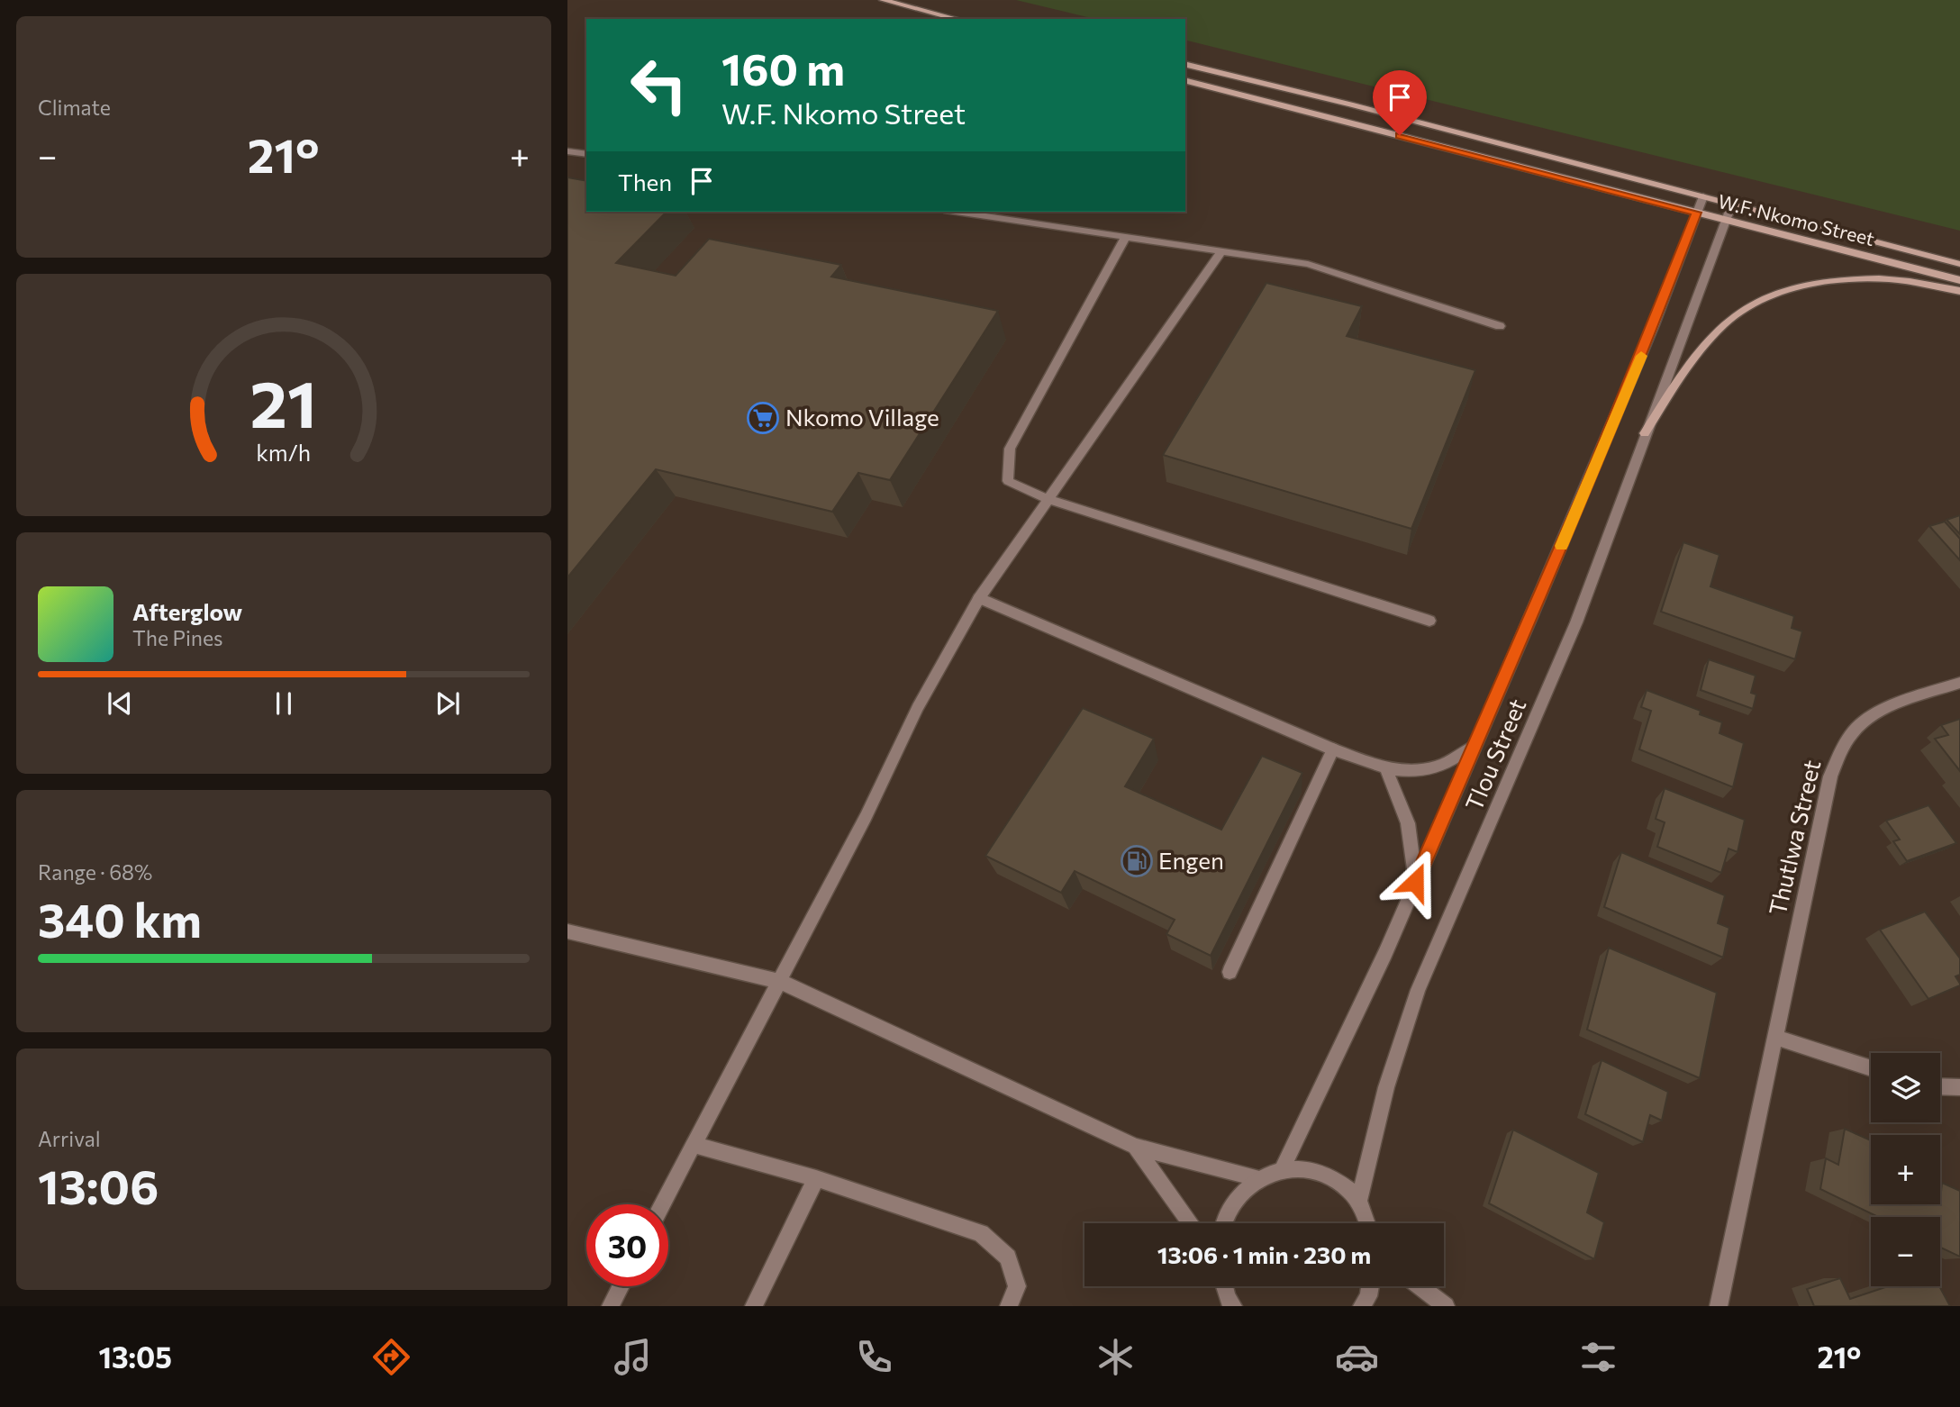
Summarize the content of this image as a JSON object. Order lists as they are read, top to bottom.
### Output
{
  "streets": {
    "main road": ["W.F. Nkomo Street"],
    "street": ["Tlou Street", "Thutlwa Street"]
  },
  "crossings": [
    ["W.F. Nkomo Street", "Tlou Street"]
  ],
  "places": {
    "supermarket": ["Nkomo Village"],
    "fuel station": ["Engen"]
  },
  "page": {
    "tile": [
      "Climate",
      ["Range · 68%", "340 km"],
      ["Arrival", "13:06"]
    ],
    "turn": ["160 m", "W.F. Nkomo Street"],
    "heat": ["−", "21°", "+"],
    "then": "Then",
    "song": ["Afterglow", "The Pines"],
    "map_buttons": ["+", "−"],
    "limit": "30",
    "trip": "13:06 · 1 min · 230 m",
    "tabs": ["13:05", "21°"],
    "gauge": ["21", "km/h"]
  }
}
